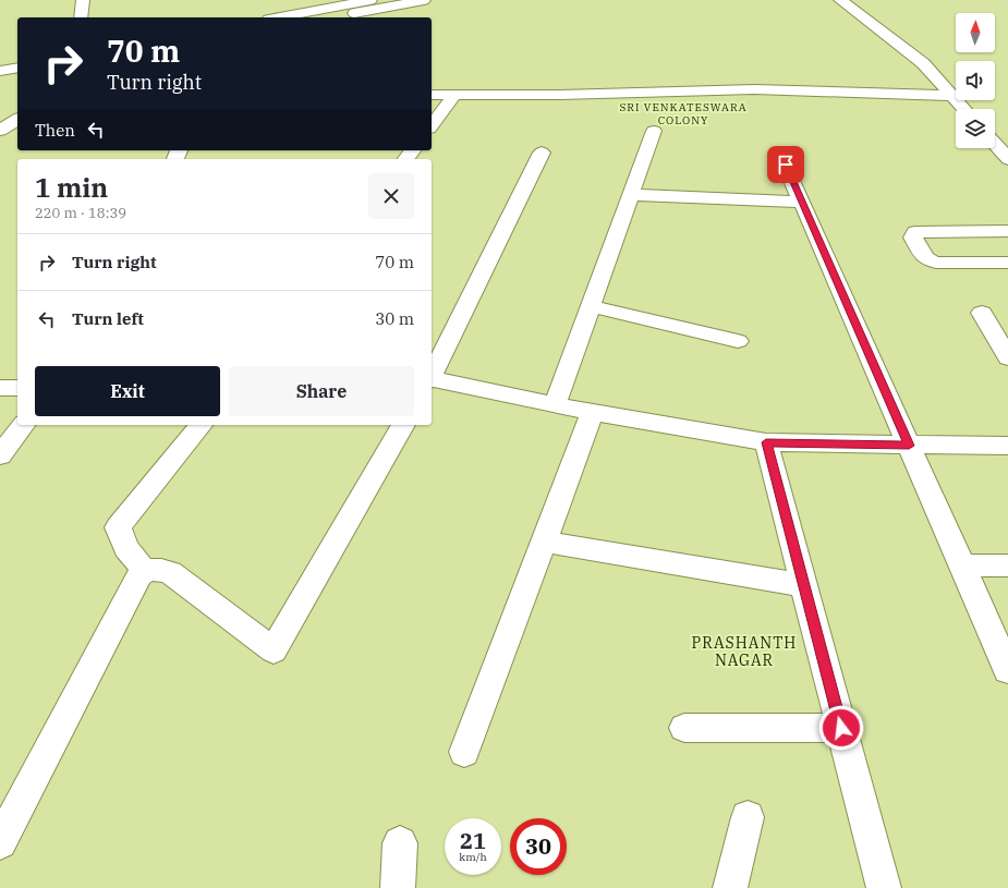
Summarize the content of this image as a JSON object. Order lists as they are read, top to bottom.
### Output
{
  "districts": ["SRI VENKATESWARA COLONY", "PRASHANTH NAGAR"],
  "north": "top",
  "page": {
    "turn": ["70 m", "Turn right"],
    "then": "Then",
    "heading": ["1 min", "220 m · 18:39"],
    "list": [
      {
        "name": "Turn right",
        "value": "70 m"
      },
      {
        "name": "Turn left",
        "value": "30 m"
      }
    ],
    "buttons": ["Exit", "Share"],
    "speed": "21 km/h",
    "limit": "30"
  }
}
